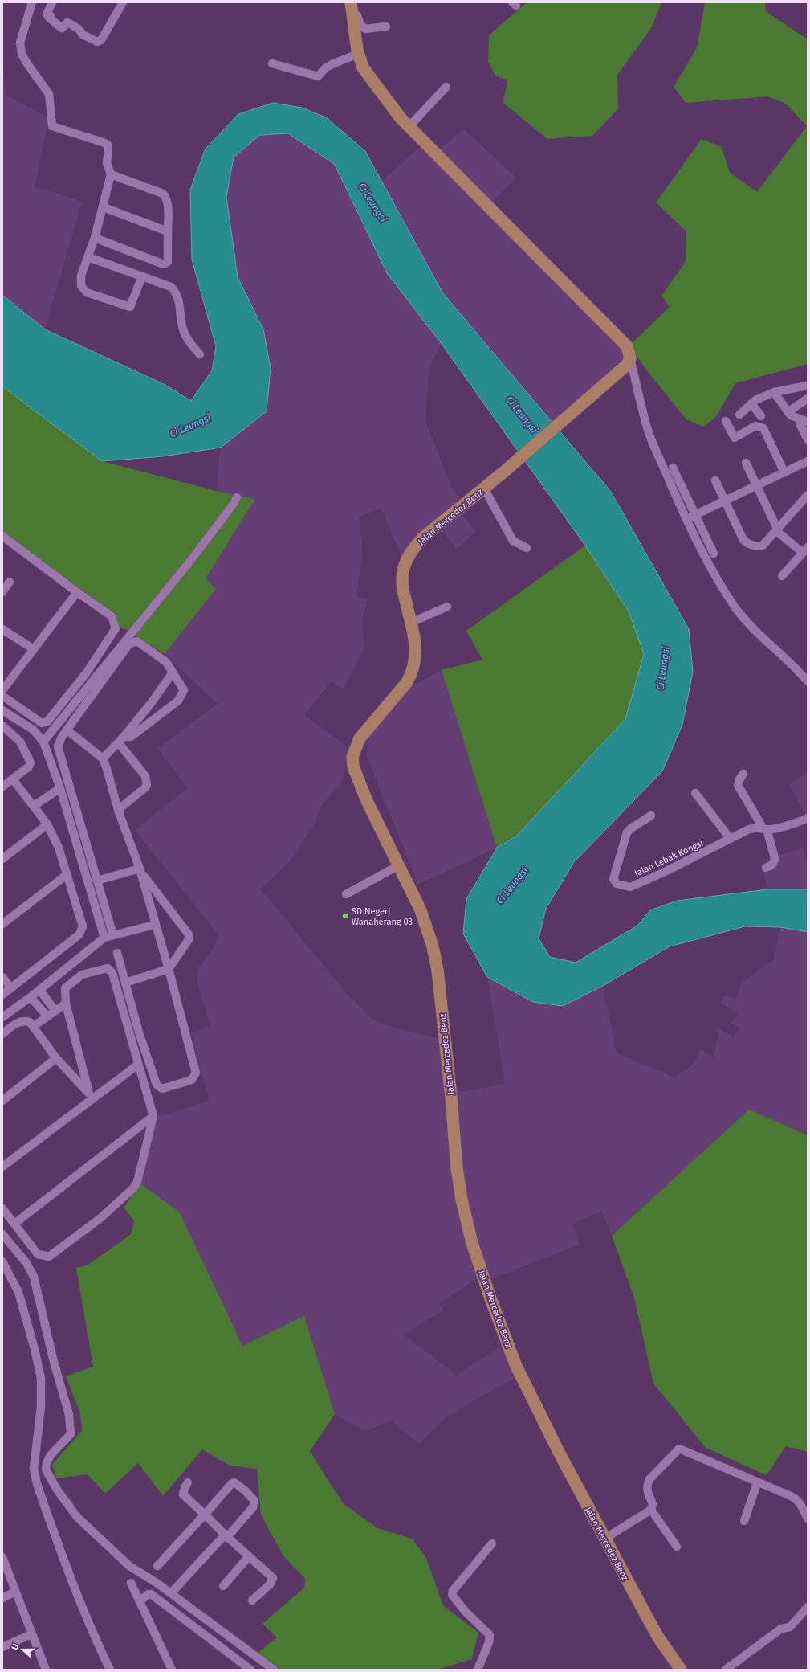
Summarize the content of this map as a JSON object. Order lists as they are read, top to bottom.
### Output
{
  "streets": {
    "main road": ["Jalan Mercedez Benz"],
    "street": ["Jalan Lebak Kongsi"]
  },
  "water": ["Ci Leungsi"],
  "places": ["SD Negeri Wanaherang 03"],
  "north": "left"
}
